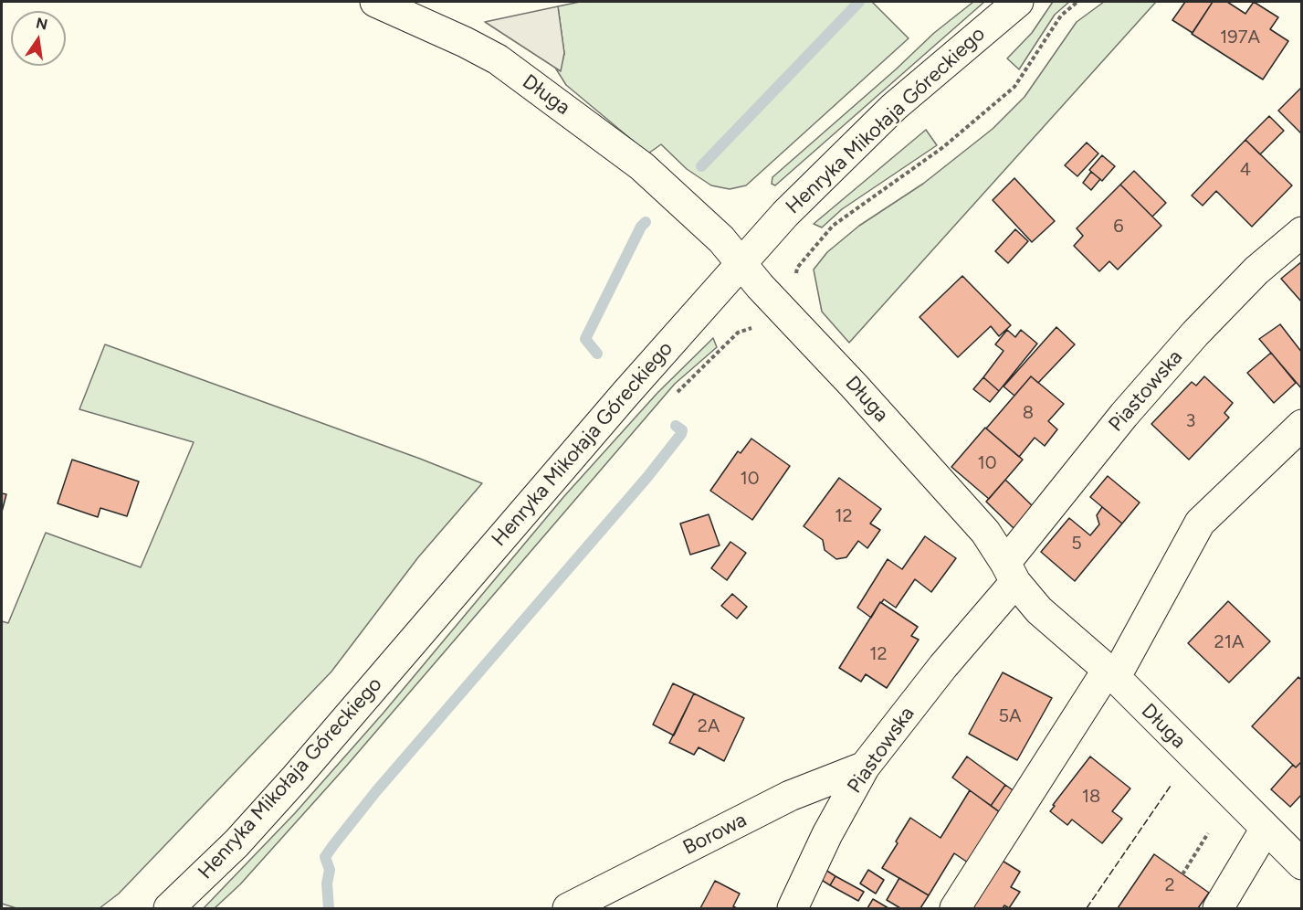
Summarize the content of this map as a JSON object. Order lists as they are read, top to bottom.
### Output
{
  "streets": {
    "street": [
      "Długa",
      "Henryka Mikołaja Góreckiego",
      "Piastowska",
      "Borowa"
    ]
  },
  "crossings": [
    ["Długa", "Henryka Mikołaja Góreckiego"],
    ["Długa", "Piastowska"],
    ["Piastowska", "Borowa"]
  ],
  "house_numbers": [
    "197A",
    "4",
    "6",
    "8",
    "3",
    "10",
    "10",
    "12",
    "5",
    "21A",
    "12",
    "5A",
    "2A",
    "18",
    "2"
  ],
  "north": "top"
}
